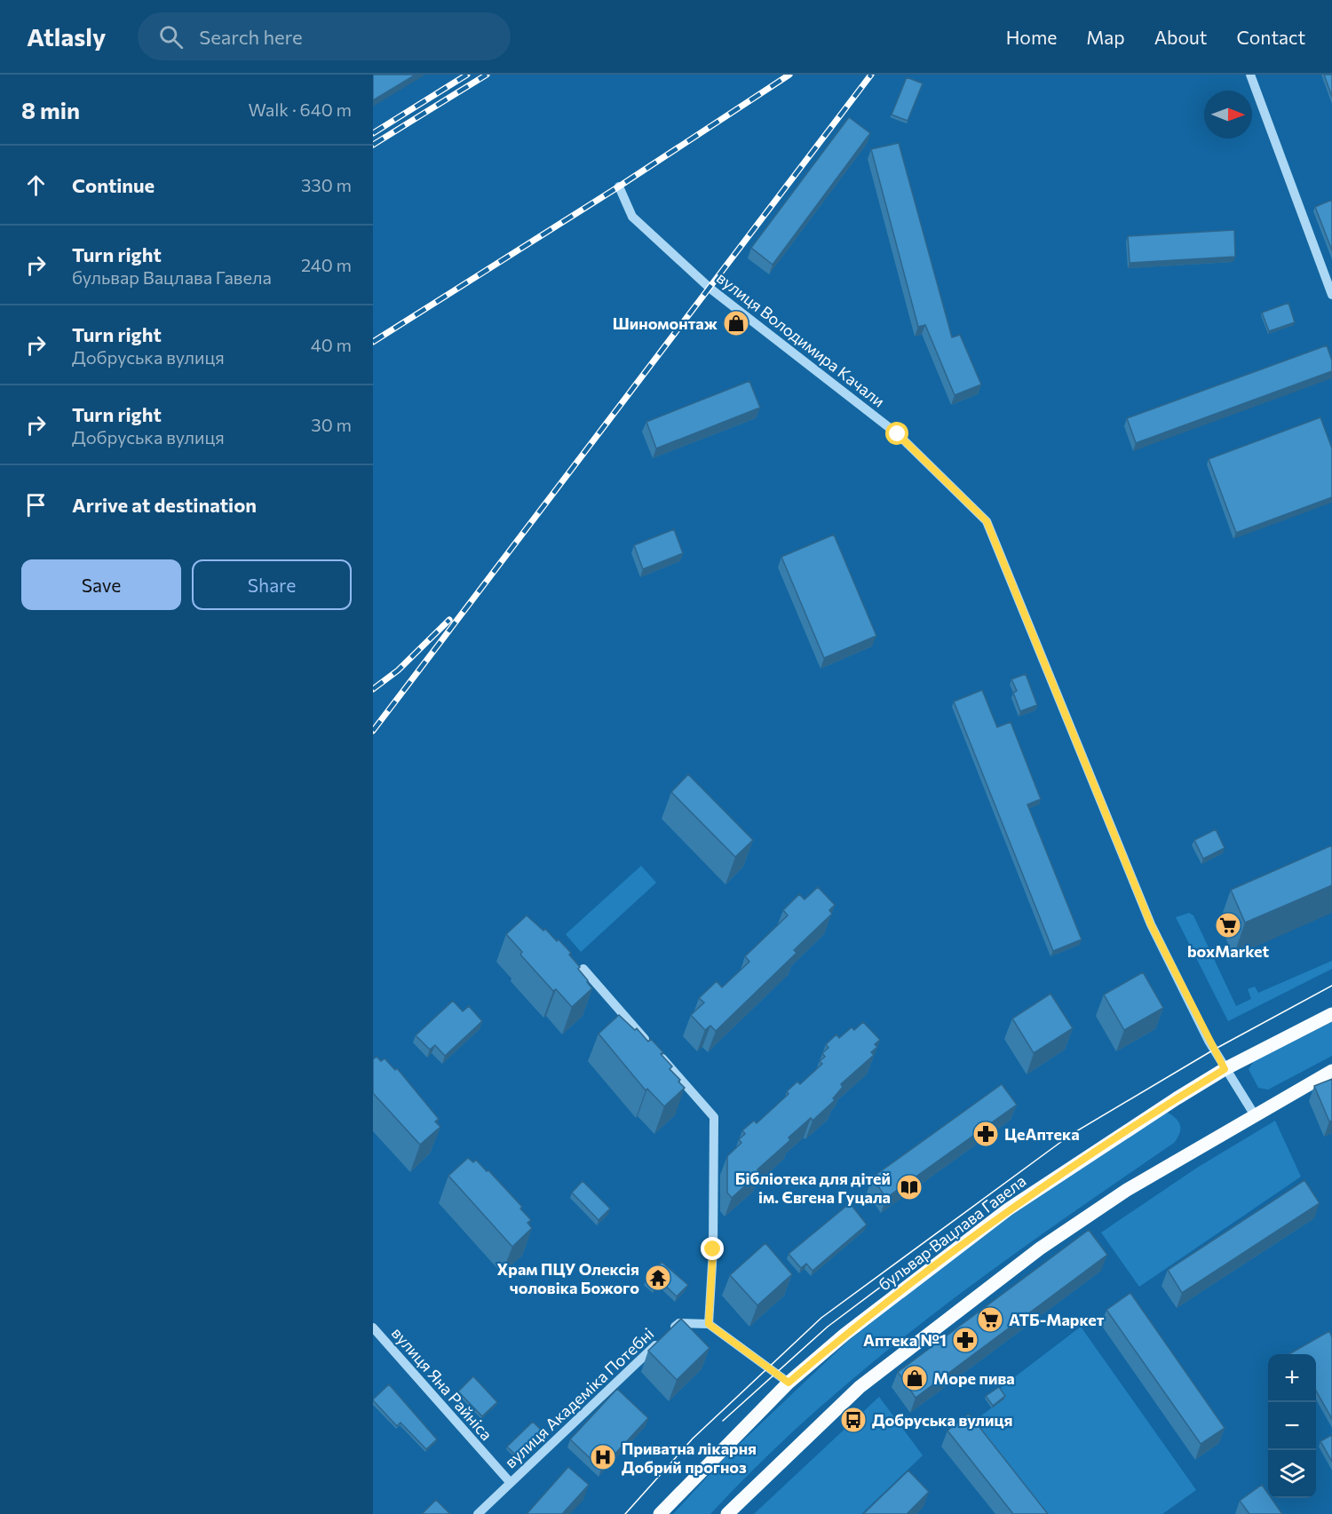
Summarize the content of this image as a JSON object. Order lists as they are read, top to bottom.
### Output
{
  "streets": {
    "main road": ["бульвар Вацлава Гавела"],
    "street": ["вулиця Володимира Качали", "вулиця Яна Райніса", "вулиця Академіка Потебні"]
  },
  "crossings": [
    ["вулиця Володимира Качали", "бульвар Вацлава Гавела"],
    ["вулиця Яна Райніса", "вулиця Академіка Потебні"]
  ],
  "places": {
    "shop": ["Шиномонтаж", "Море пива"],
    "supermarket": ["boxMarket", "АТБ-Маркет"],
    "pharmacy": ["ЦеАптека", "Аптека №1"],
    "library": ["Бібліотека для дітей ім. Євгена Гуцала"],
    "temple": ["Храм ПЦУ Олексія чоловіка Божого"],
    "bus stop": ["Добруська вулиця"],
    "hospital": ["Приватна лікарня Добрий прогноз"]
  },
  "north": "right",
  "page": {
    "header": "Atlasly",
    "search": "Search here",
    "nav": [
      "Home",
      "Map",
      "About",
      "Contact"
    ],
    "heading": ["8 min", "Walk · 640 m"],
    "list": [
      ["Continue", "330 m"],
      ["Turn right", "бульвар Вацлава Гавела", "240 m"],
      ["Turn right", "Добруська вулиця", "40 m"],
      ["Turn right", "Добруська вулиця", "30 m"],
      "Arrive at destination"
    ],
    "buttons": ["Save", "Share"],
    "map_buttons": ["+", "−"]
  }
}
